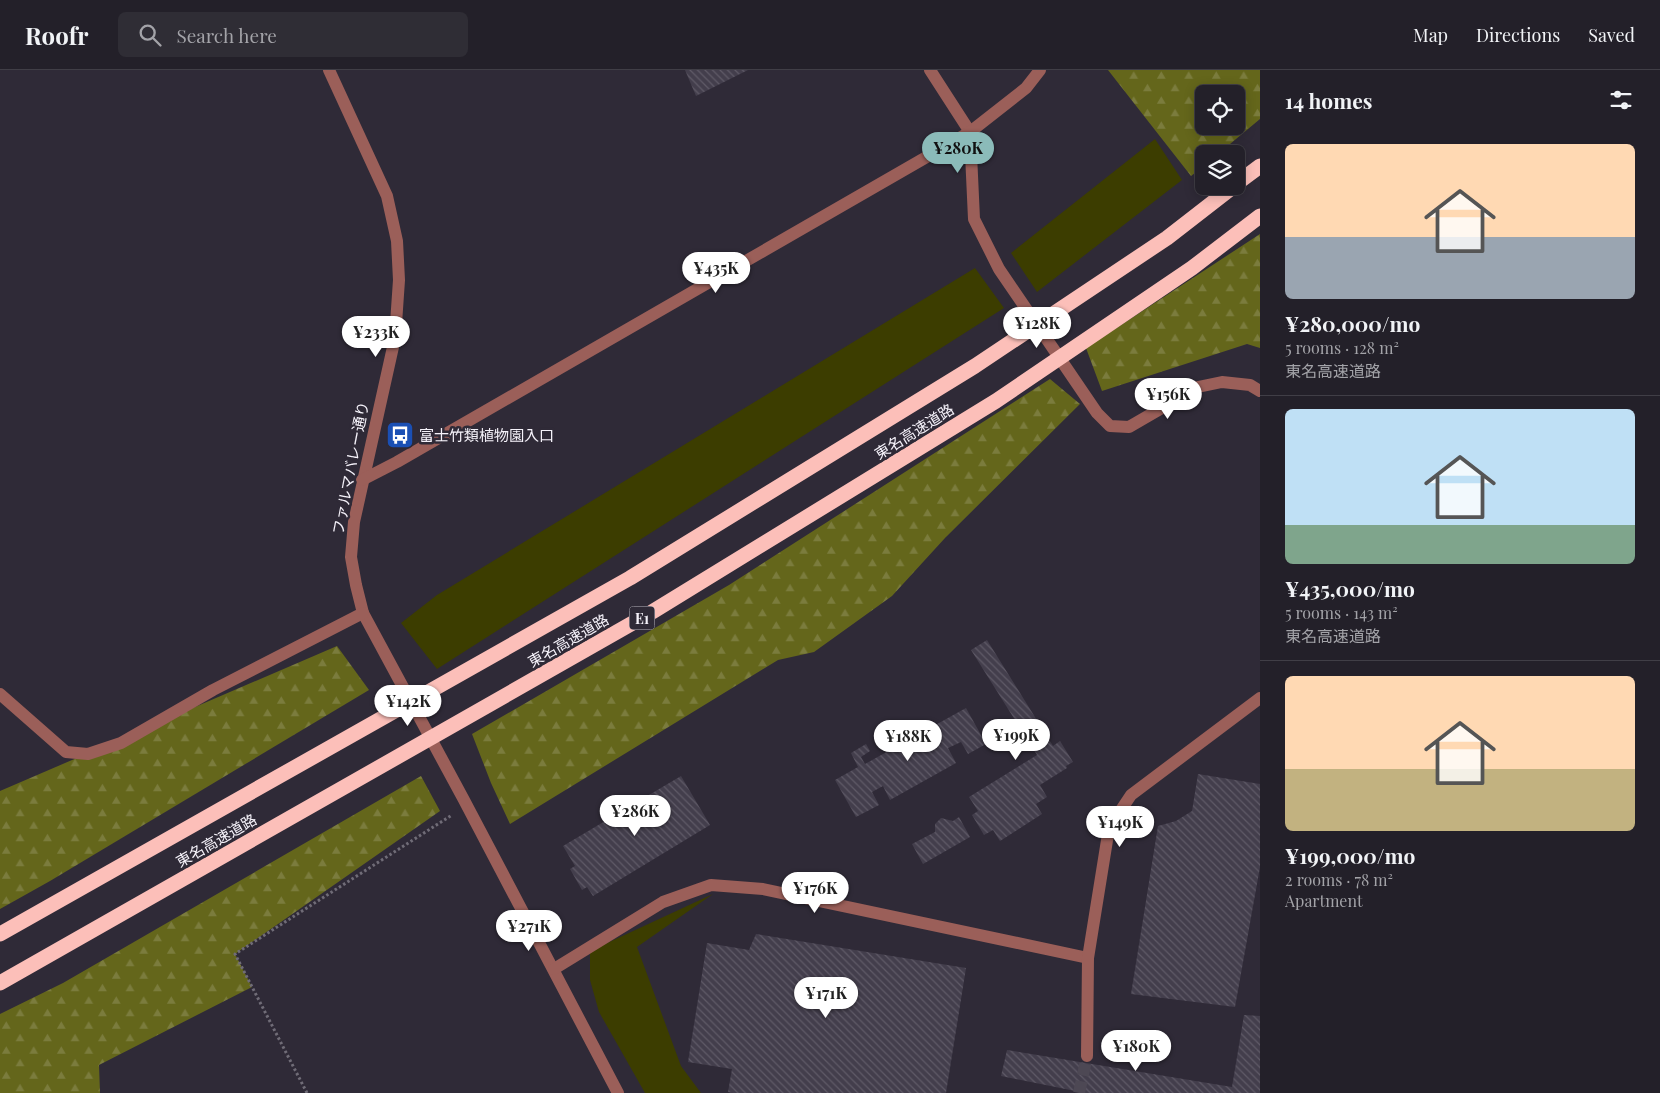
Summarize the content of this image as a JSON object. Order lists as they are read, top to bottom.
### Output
{
  "streets": {
    "highway": ["東名高速道路", "E1"],
    "street": ["ファルマバレー通り"]
  },
  "places": {
    "bus stop": ["富士竹類植物園入口"]
  },
  "page": {
    "header": "Roofr",
    "search": "Search here",
    "nav": ["Map", "Directions", "Saved"],
    "heading": "14 homes",
    "list": [
      {
        "name": "¥280,000/mo",
        "note": "5 rooms · 128 m² · 東名高速道路"
      },
      {
        "name": "¥435,000/mo",
        "note": "5 rooms · 143 m² · 東名高速道路"
      },
      {
        "name": "¥199,000/mo",
        "note": "2 rooms · 78 m² · Apartment"
      }
    ],
    "price": [
      "¥280K",
      "¥435K",
      "¥128K",
      "¥233K",
      "¥156K",
      "¥142K",
      "¥199K",
      "¥188K",
      "¥286K",
      "¥149K",
      "¥176K",
      "¥271K",
      "¥171K",
      "¥180K"
    ]
  }
}
